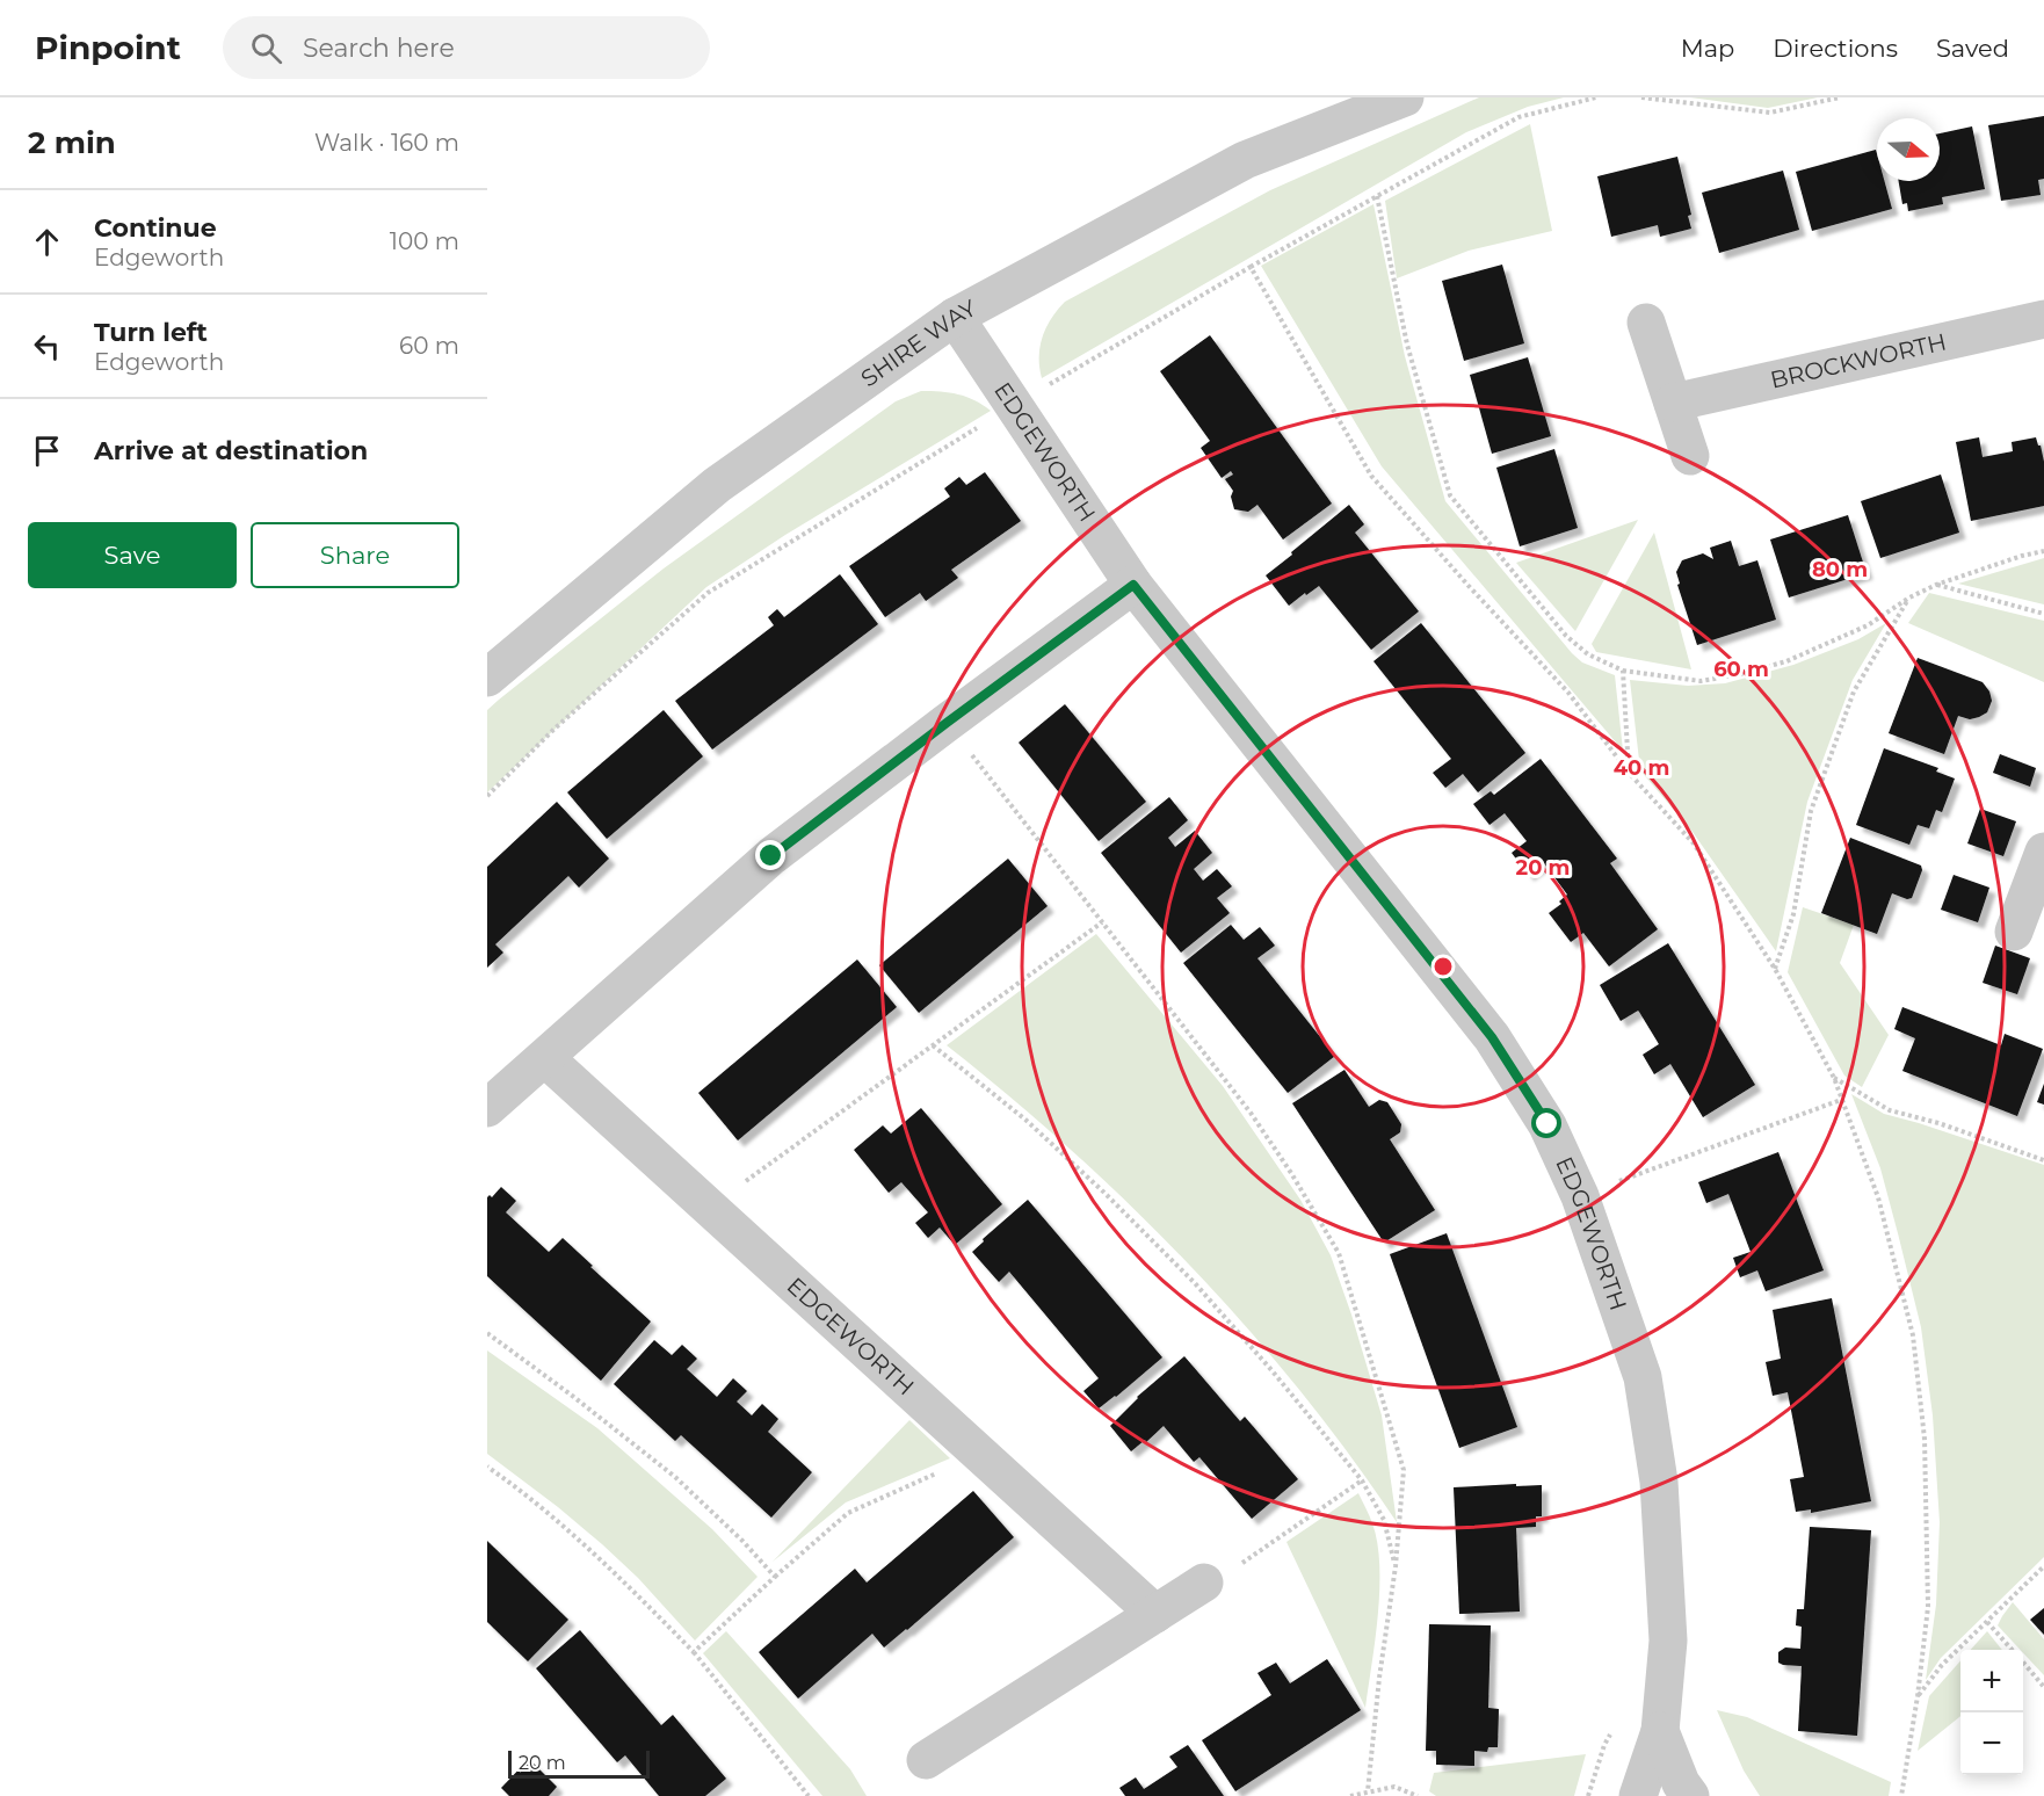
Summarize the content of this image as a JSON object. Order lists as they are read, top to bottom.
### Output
{
  "streets": {
    "street": ["SHIRE WAY", "BROCKWORTH", "EDGEWORTH"]
  },
  "crossings": [
    ["SHIRE WAY", "EDGEWORTH"]
  ],
  "scale_bar": "20 m",
  "north": "right",
  "page": {
    "header": "Pinpoint",
    "search": "Search here",
    "nav": ["Map", "Directions", "Saved"],
    "heading": ["2 min", "Walk · 160 m"],
    "list": [
      ["Continue", "Edgeworth", "100 m"],
      ["Turn left", "Edgeworth", "60 m"],
      "Arrive at destination"
    ],
    "buttons": ["Save", "Share"],
    "map_buttons": ["+", "−"],
    "scale": "20 m"
  },
  "rings": [
    "80 m",
    "60 m",
    "40 m",
    "20 m"
  ]
}
